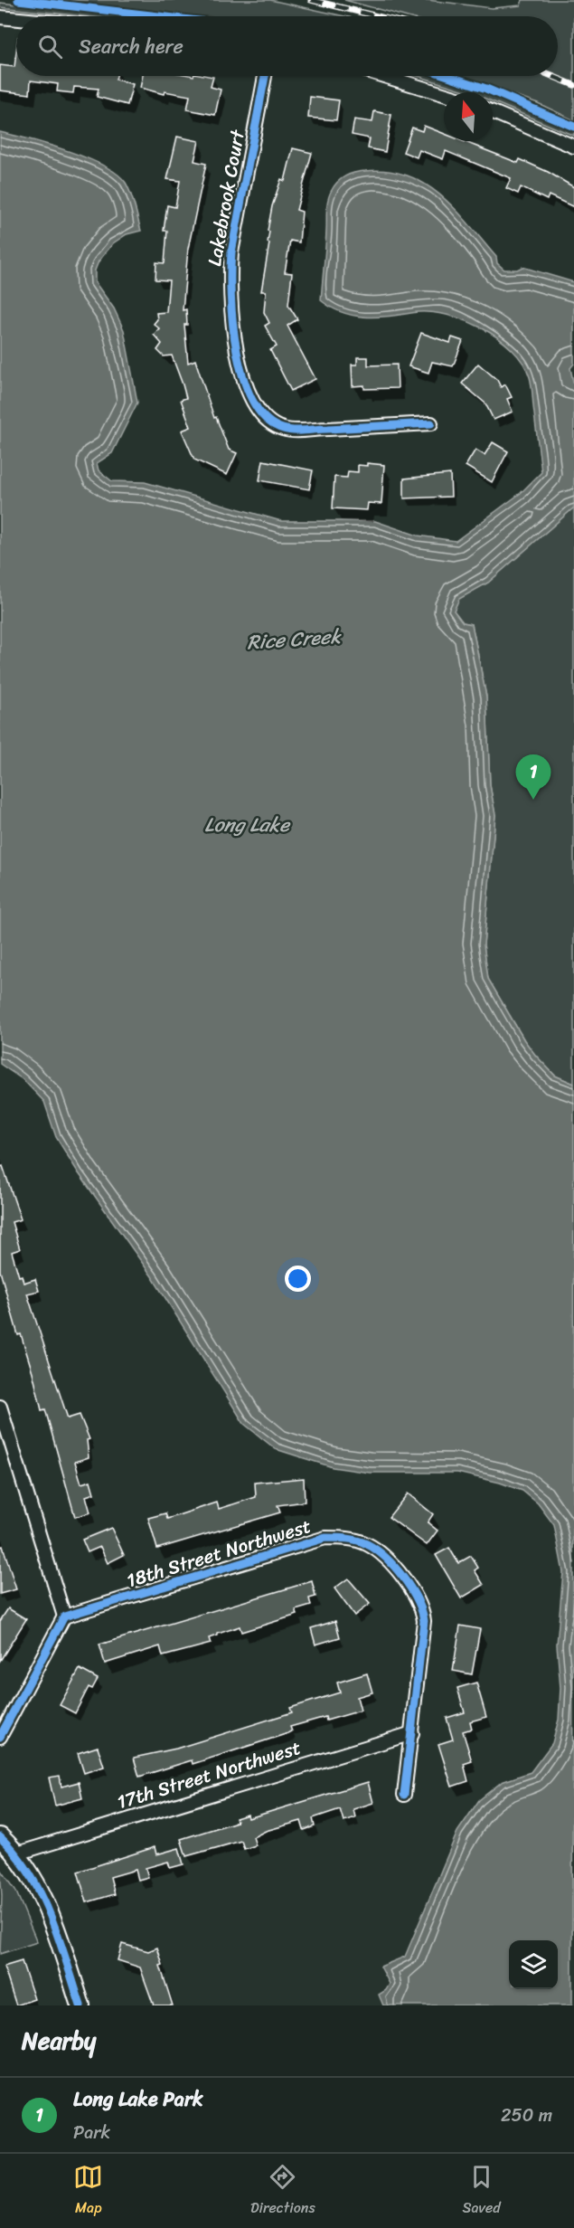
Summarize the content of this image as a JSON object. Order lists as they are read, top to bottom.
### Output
{
  "streets": {
    "street": ["Lakebrook Court", "18th Street Northwest", "17th Street Northwest"]
  },
  "crossings": [
    ["18th Street Northwest", "17th Street Northwest"]
  ],
  "water": ["Rice Creek", "Long Lake"],
  "north": "top",
  "page": {
    "search": "Search here",
    "pins": "1",
    "heading": "Nearby",
    "list": [
      {
        "mark": "1",
        "name": "Long Lake Park",
        "note": "Park",
        "value": "250 m"
      }
    ],
    "nav": ["Map", "Directions", "Saved"]
  }
}
